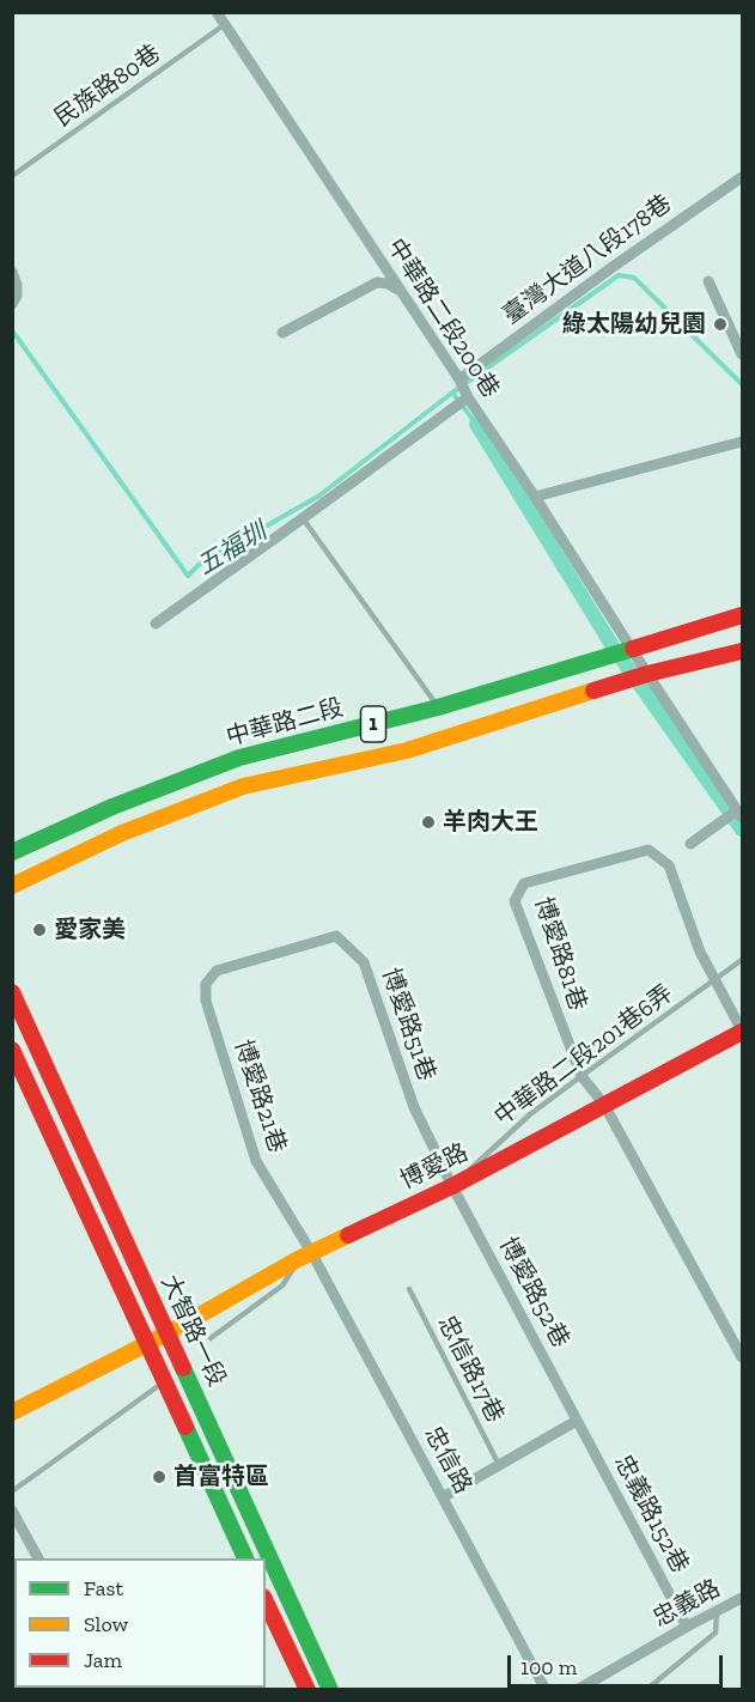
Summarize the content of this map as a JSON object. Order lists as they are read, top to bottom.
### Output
{
  "streets": {
    "street": [
      "臺灣大道八段178巷",
      "中華路二段200巷",
      "中華路二段",
      "1",
      "博愛路81巷",
      "博愛路51巷",
      "博愛路21巷",
      "博愛路",
      "博愛路52巷",
      "大智路一段",
      "忠信路",
      "忠義路152巷",
      "忠義路"
    ],
    "lane": ["民族路80巷", "中華路二段201巷6弄", "忠信路17巷"]
  },
  "crossings": [
    ["民族路80巷", "中華路二段200巷"],
    ["臺灣大道八段178巷", "中華路二段200巷"],
    ["中華路二段200巷", "中華路二段"],
    ["中華路二段200巷", "1"],
    ["博愛路81巷", "中華路二段201巷6弄"],
    ["博愛路81巷", "博愛路"],
    ["博愛路51巷", "中華路二段201巷6弄"],
    ["博愛路51巷", "博愛路21巷"],
    ["博愛路51巷", "博愛路"],
    ["博愛路51巷", "博愛路52巷"],
    ["中華路二段201巷6弄", "博愛路"],
    ["中華路二段201巷6弄", "博愛路52巷"],
    ["博愛路21巷", "博愛路"],
    ["博愛路21巷", "忠信路"],
    ["博愛路", "博愛路52巷"],
    ["博愛路", "大智路一段"],
    ["博愛路", "忠信路"],
    ["博愛路52巷", "忠義路152巷"],
    ["忠義路152巷", "忠義路"]
  ],
  "water": ["五福圳"],
  "places": [
    "綠太陽幼兒園",
    "羊肉大王",
    "愛家美",
    "首富特區"
  ],
  "legend": ["Fast", "Slow", "Jam"],
  "scale_bar": "100 m"
}
